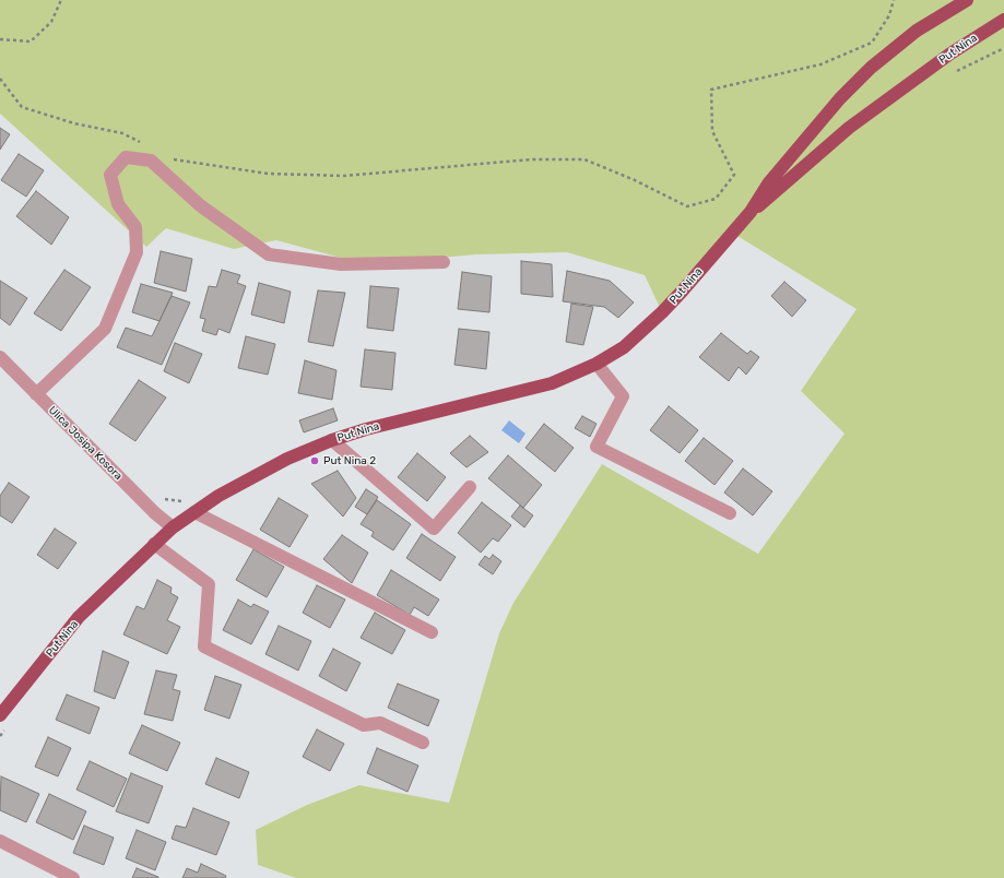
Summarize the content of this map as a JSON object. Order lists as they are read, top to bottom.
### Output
{
  "streets": {
    "main road": ["Put Nina"],
    "street": ["Ulica Josipa Kosora"]
  },
  "crossings": [
    ["Put Nina", "Ulica Josipa Kosora"]
  ],
  "places": ["Put Nina 2"]
}
